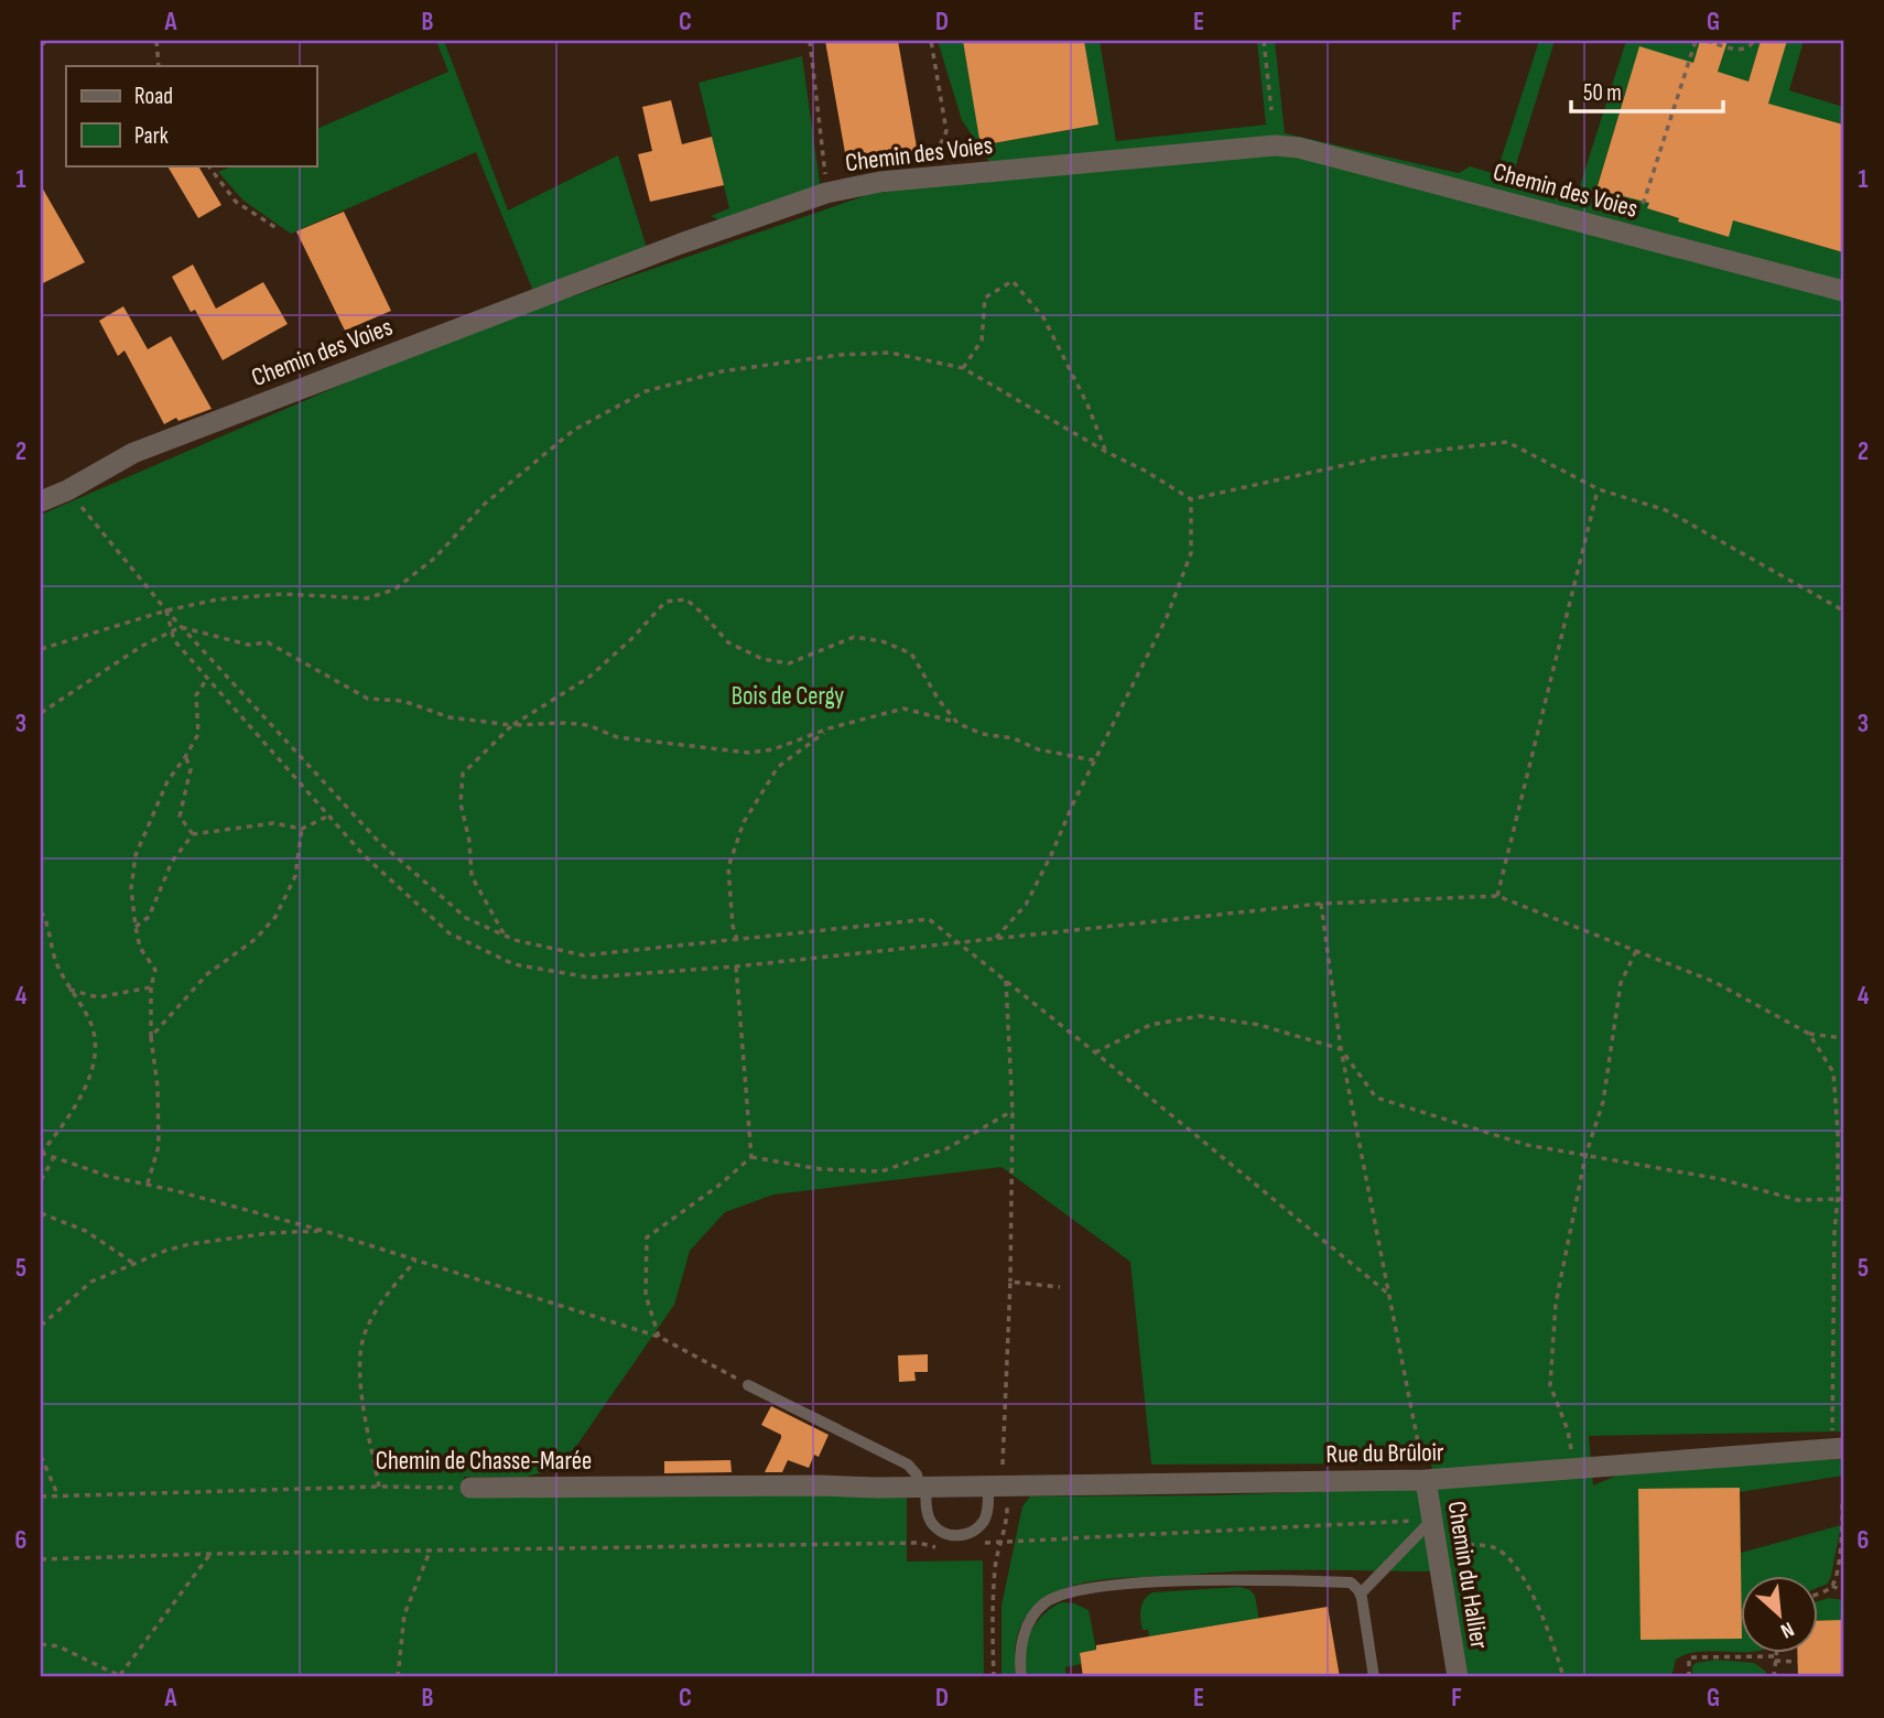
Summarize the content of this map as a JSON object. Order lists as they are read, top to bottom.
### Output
{
  "streets": {
    "street": [
      "Chemin des Voies",
      "Rue du Brûloir",
      "Chemin de Chasse-Marée",
      "Chemin du Hallier"
    ]
  },
  "crossings": [
    ["Rue du Brûloir", "Chemin de Chasse-Marée"],
    ["Rue du Brûloir", "Chemin du Hallier"]
  ],
  "parks": ["Bois de Cergy"],
  "legend": ["Road", "Park"],
  "scale_bar": "50 m",
  "north": "bottom right",
  "grid": {
    "columns": [
      "A",
      "B",
      "C",
      "D",
      "E",
      "F",
      "G"
    ],
    "rows": [
      "1",
      "2",
      "3",
      "4",
      "5",
      "6"
    ]
  }
}
